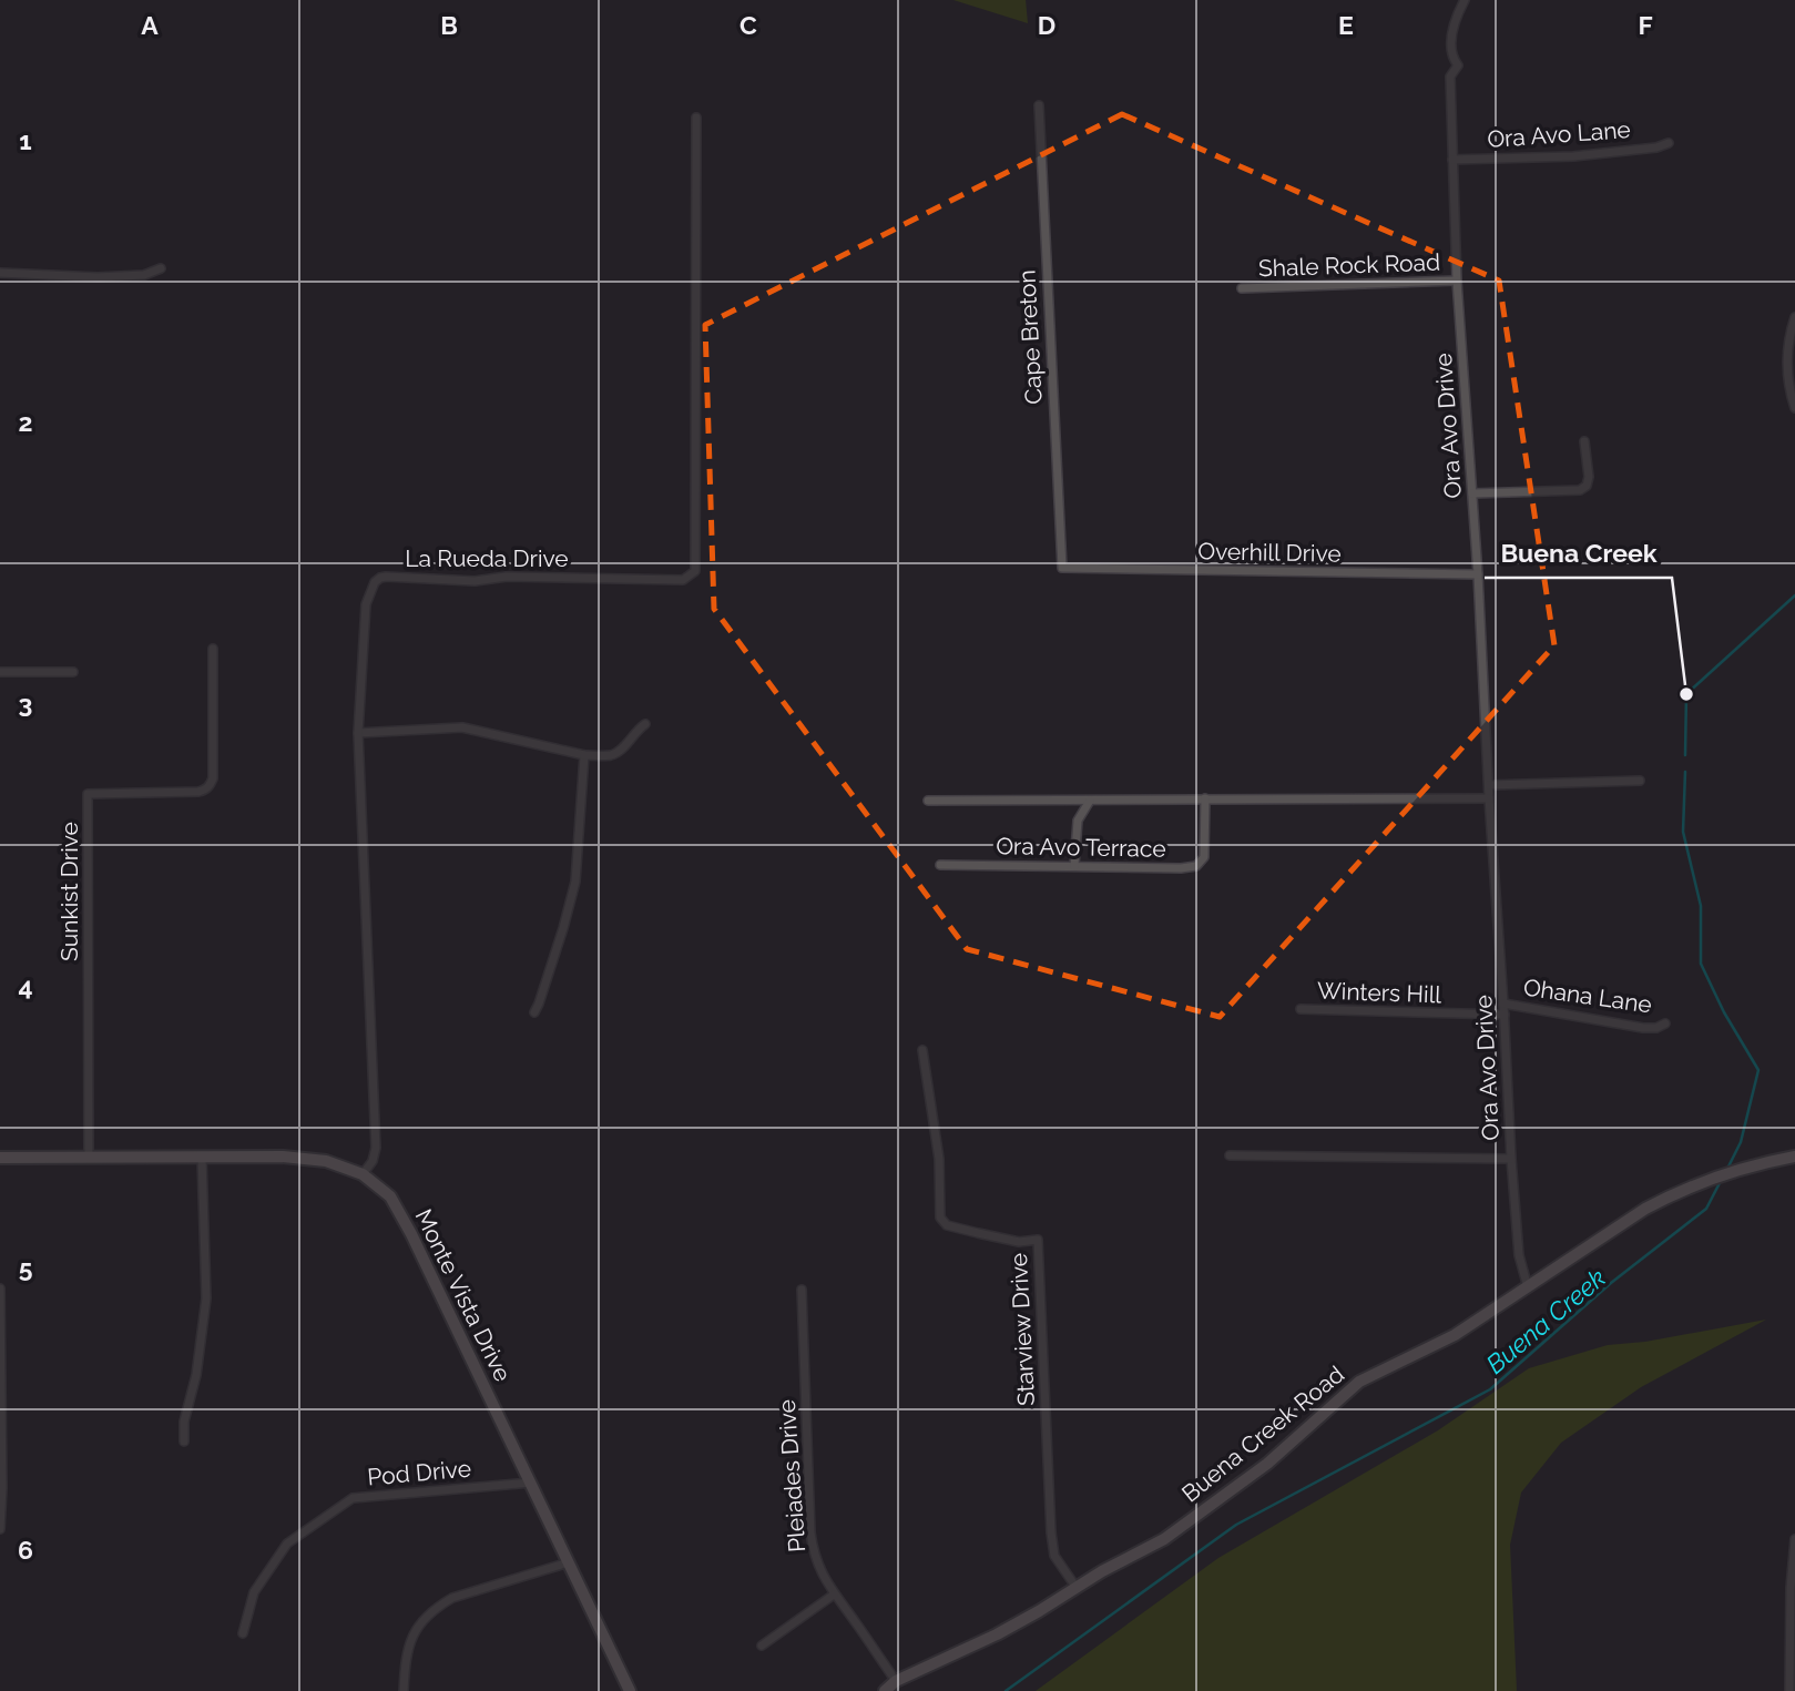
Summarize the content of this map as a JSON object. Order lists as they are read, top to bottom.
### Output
{
  "streets": {
    "main road": ["Monte Vista Drive", "Buena Creek Road"],
    "street": [
      "Ora Avo Lane",
      "Shale Rock Road",
      "Cape Breton",
      "Ora Avo Drive",
      "Overhill Drive",
      "La Rueda Drive",
      "Ora Avo Terrace",
      "Sunkist Drive",
      "Winters Hill",
      "Ohana Lane",
      "Starview Drive",
      "Pod Drive",
      "Pleiades Drive"
    ]
  },
  "crossings": [
    ["Ora Avo Lane", "Ora Avo Drive"],
    ["Shale Rock Road", "Ora Avo Drive"],
    ["Cape Breton", "Overhill Drive"],
    ["Ora Avo Drive", "Overhill Drive"],
    ["Ora Avo Drive", "Ora Avo Terrace"],
    ["Ora Avo Drive", "Winters Hill"],
    ["Ora Avo Drive", "Ohana Lane"],
    ["Ora Avo Drive", "Buena Creek Road"],
    ["La Rueda Drive", "Monte Vista Drive"],
    ["Sunkist Drive", "Monte Vista Drive"],
    ["Monte Vista Drive", "Pod Drive"],
    ["Starview Drive", "Buena Creek Road"],
    ["Buena Creek Road", "Pleiades Drive"]
  ],
  "water": ["Buena Creek"],
  "places": ["Buena Creek"],
  "grid": {
    "columns": [
      "A",
      "B",
      "C",
      "D",
      "E",
      "F"
    ],
    "rows": [
      "1",
      "2",
      "3",
      "4",
      "5",
      "6"
    ]
  }
}
